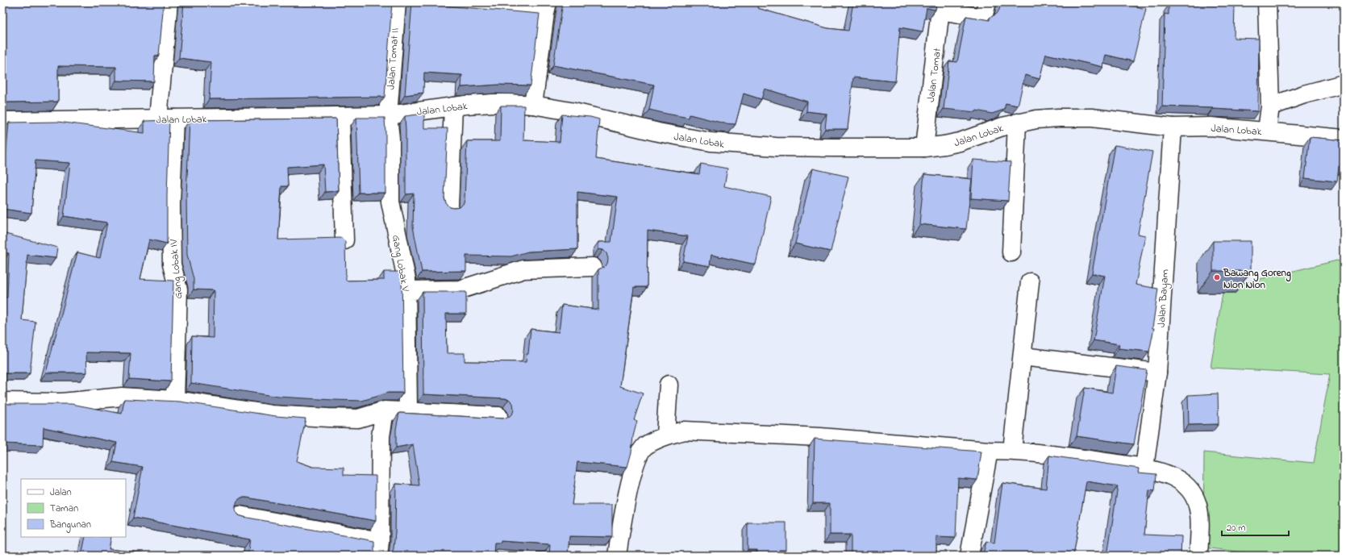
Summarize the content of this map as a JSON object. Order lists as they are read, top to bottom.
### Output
{
  "streets": {
    "street": [
      "Jalan Tomat II",
      "Jalan Tomat",
      "Jalan Lobak",
      "Gang Lobak V",
      "Gang Lobak IV",
      "Jalan Bayam"
    ]
  },
  "crossings": [
    ["Jalan Tomat II", "Jalan Lobak"],
    ["Jalan Tomat II", "Gang Lobak V"],
    ["Jalan Tomat", "Jalan Lobak"],
    ["Jalan Lobak", "Gang Lobak V"],
    ["Jalan Lobak", "Gang Lobak IV"],
    ["Jalan Lobak", "Jalan Bayam"]
  ],
  "places": ["Bawang Goreng Nion Nion"],
  "legend": ["Jalan", "Taman", "Bangunan"],
  "scale_bar": "20 m"
}
